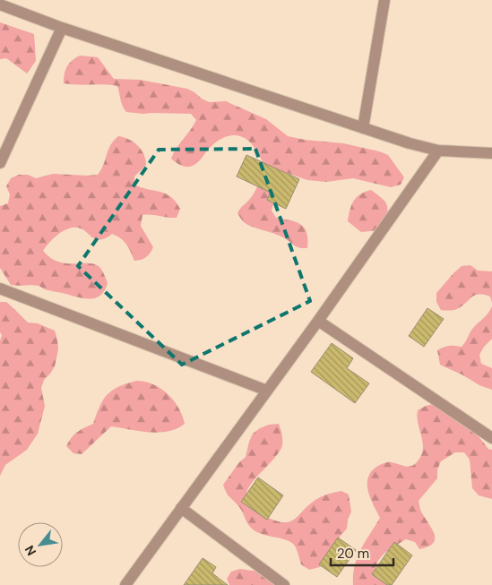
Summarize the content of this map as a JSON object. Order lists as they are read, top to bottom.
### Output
{
  "scale_bar": "20 m",
  "north": "bottom left"
}
